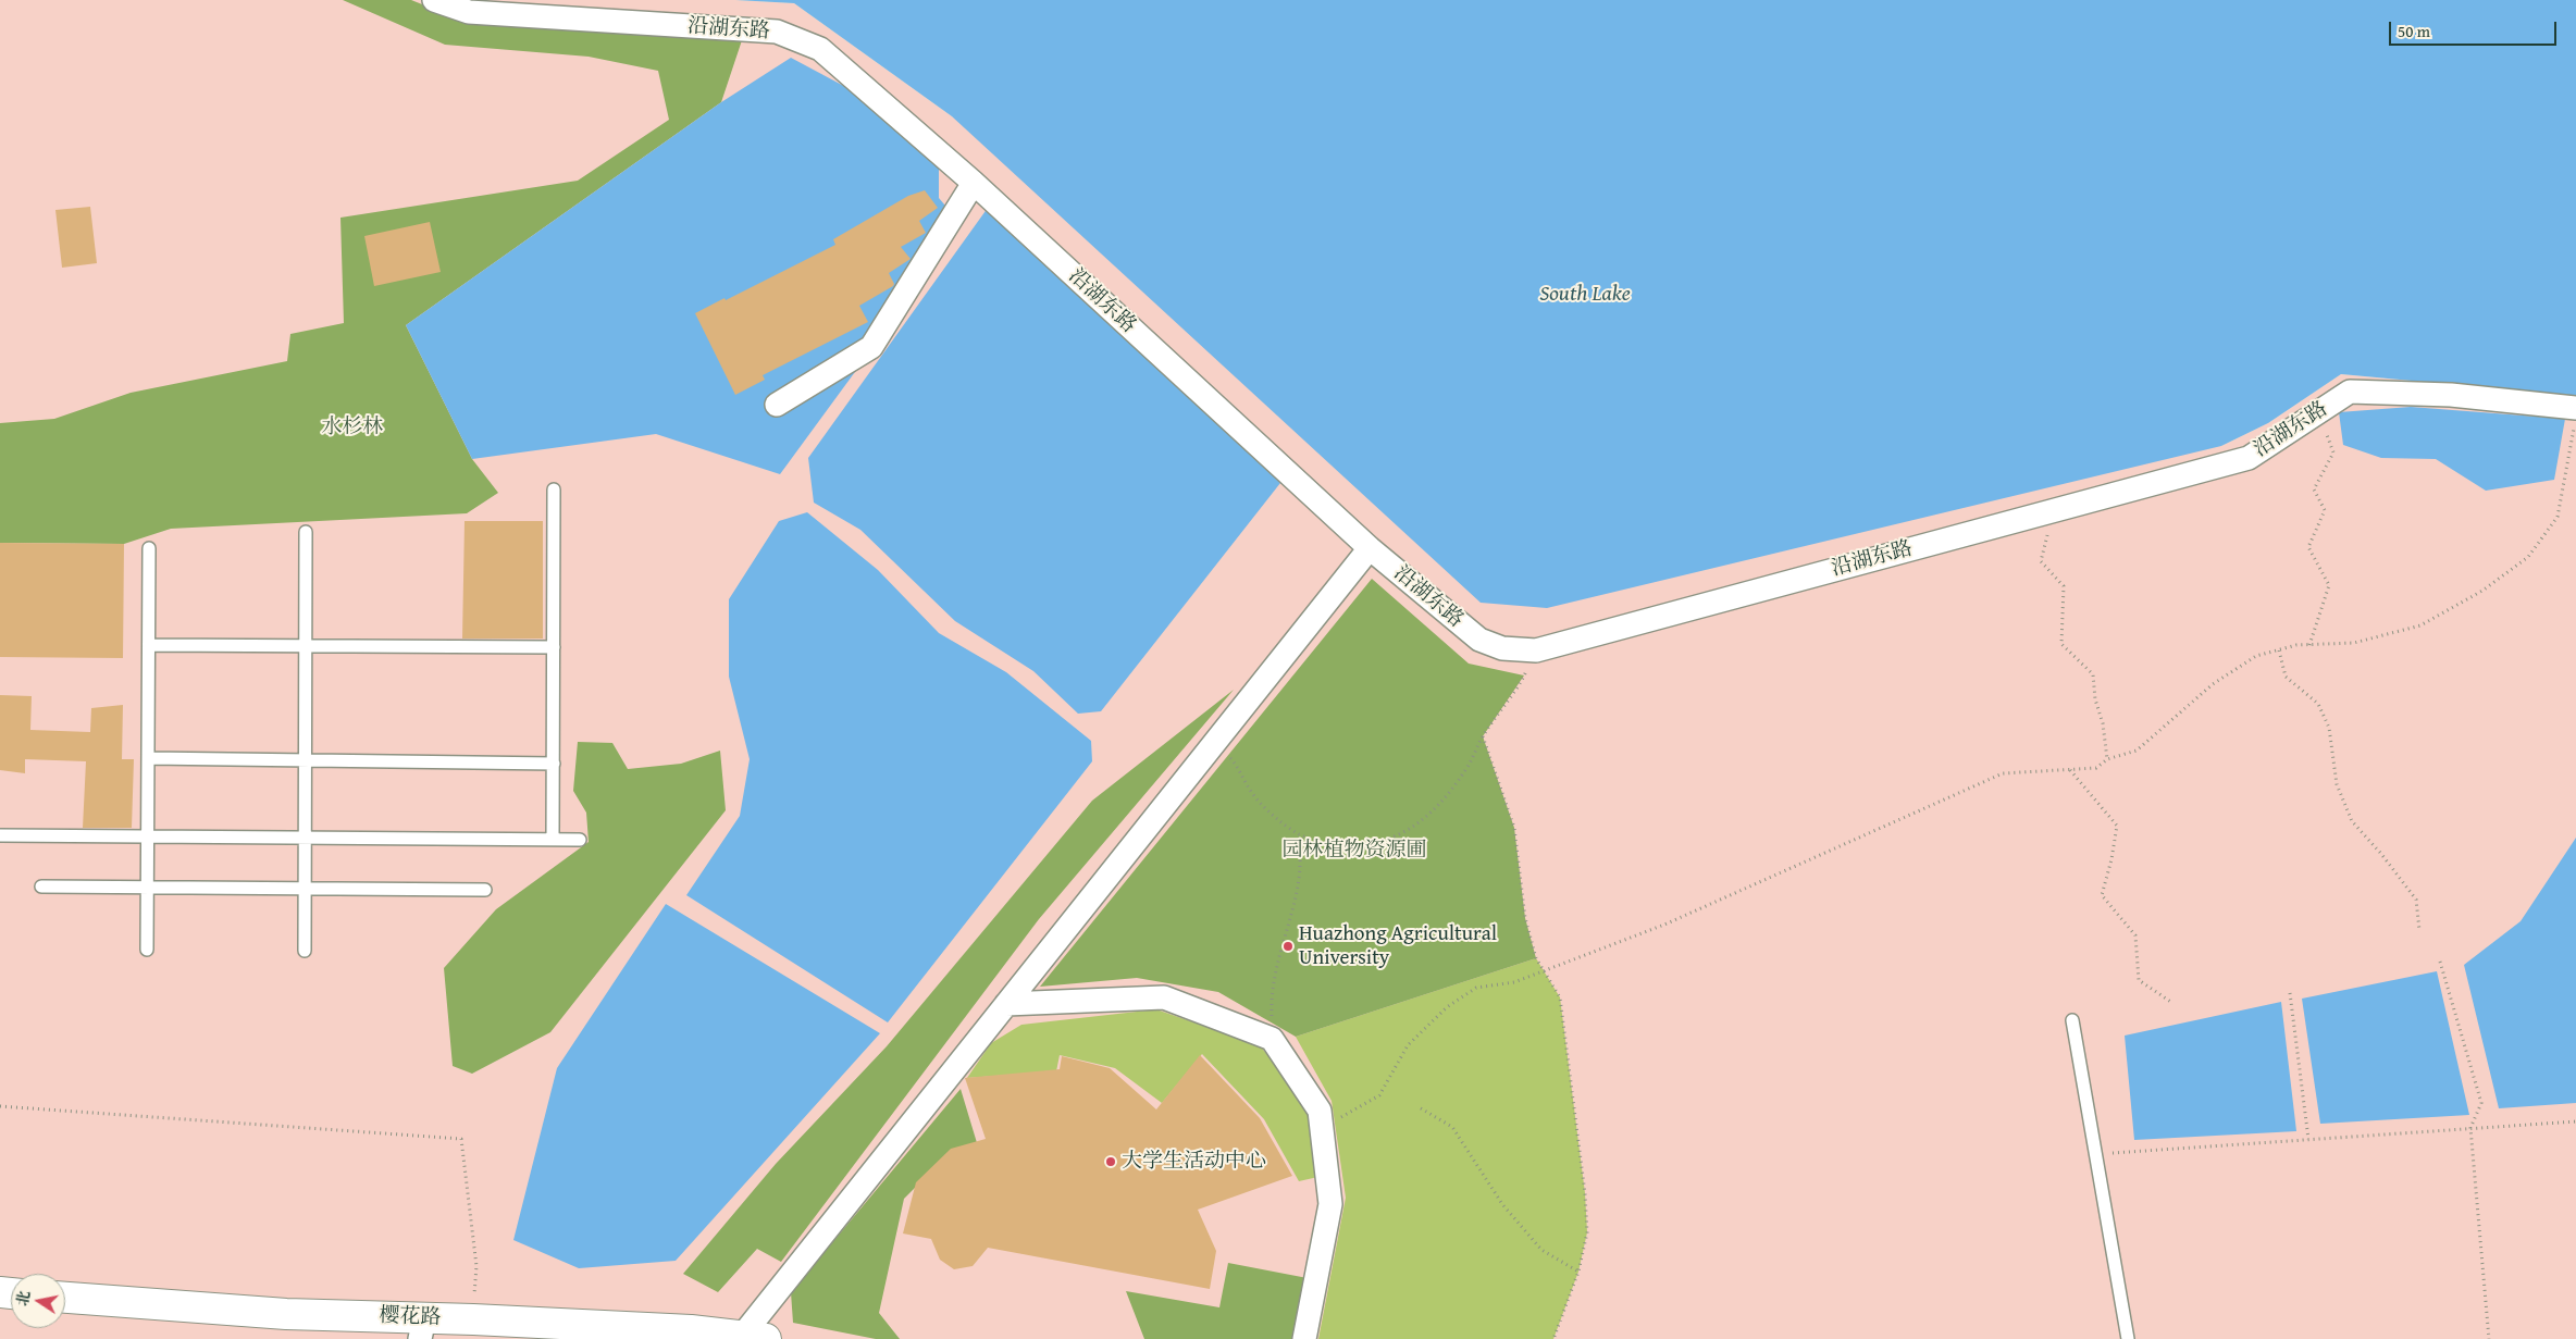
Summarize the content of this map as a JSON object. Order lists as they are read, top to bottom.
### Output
{
  "streets": {
    "street": ["沿湖东路", "樱花路"]
  },
  "water": ["South Lake"],
  "parks": ["水杉林", "园林植物资源圃"],
  "places": ["Huazhong Agricultural University", "大学生活动中心"],
  "scale_bar": "50 m",
  "north": "left"
}
